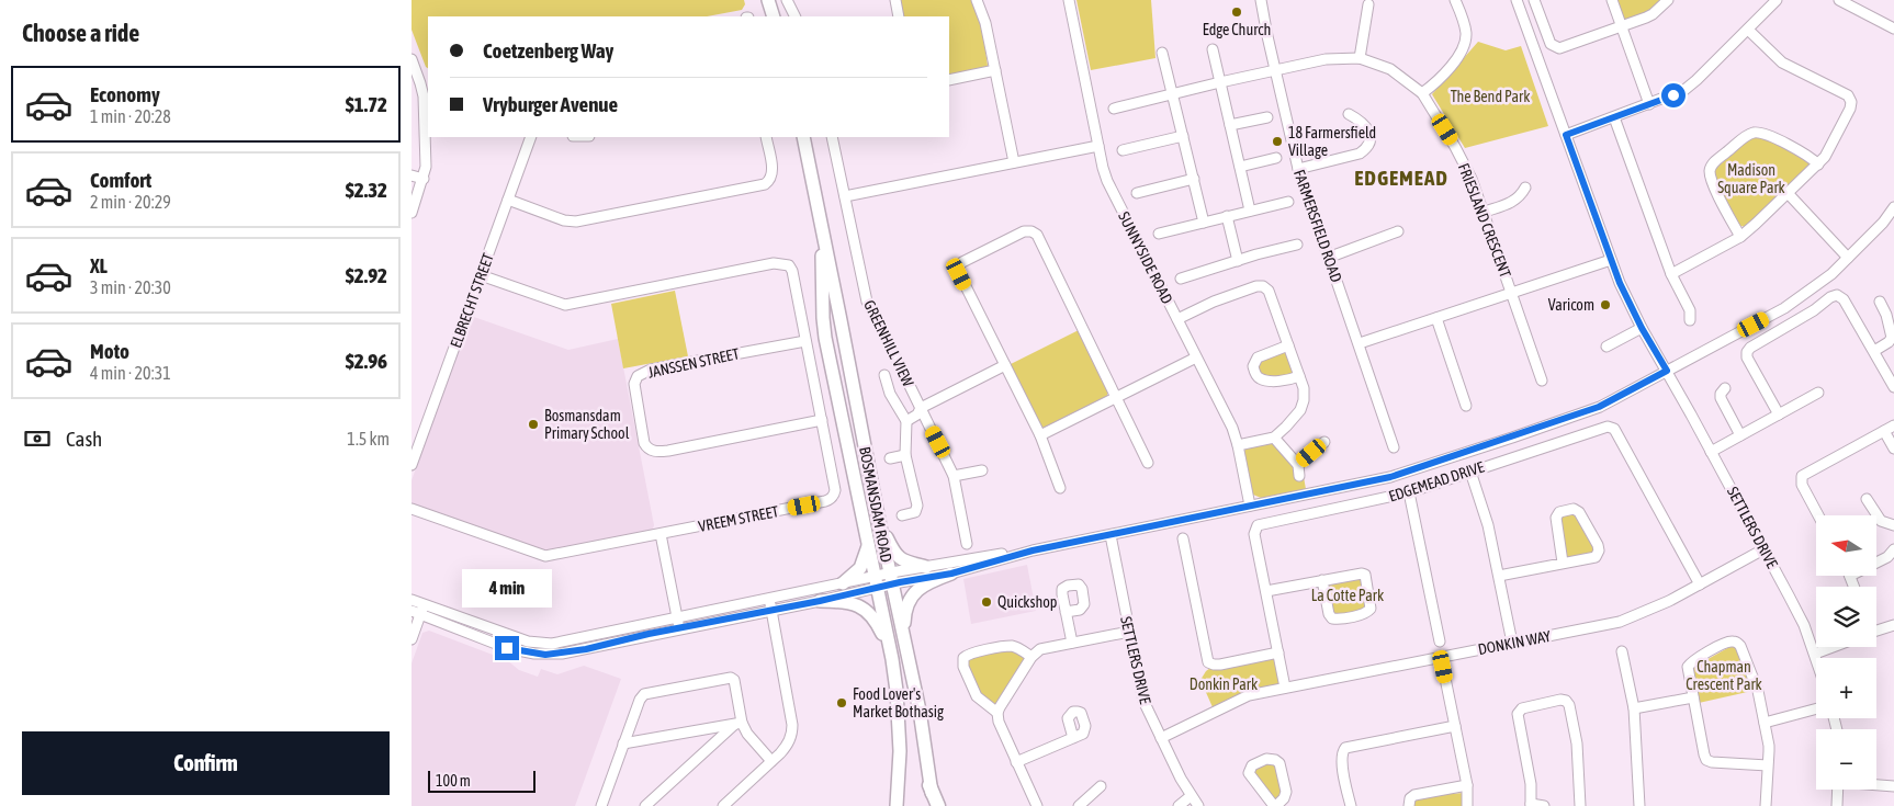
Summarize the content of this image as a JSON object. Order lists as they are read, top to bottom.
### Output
{
  "streets": {
    "main road": ["BOSMANSDAM ROAD"],
    "street": [
      "FRIESLAND CRESCENT",
      "FARMERSFIELD ROAD",
      "SUNNYSIDE ROAD",
      "ELBRECHT STREET",
      "GREENHILL VIEW",
      "JANSSEN STREET",
      "EDGEMEAD DRIVE",
      "VREEM STREET",
      "SETTLERS DRIVE",
      "DONKIN WAY"
    ]
  },
  "crossings": [
    ["FRIESLAND CRESCENT", "FARMERSFIELD ROAD"],
    ["SUNNYSIDE ROAD", "EDGEMEAD DRIVE"],
    ["ELBRECHT STREET", "VREEM STREET"],
    ["JANSSEN STREET", "VREEM STREET"],
    ["EDGEMEAD DRIVE", "BOSMANSDAM ROAD"],
    ["EDGEMEAD DRIVE", "SETTLERS DRIVE"],
    ["EDGEMEAD DRIVE", "DONKIN WAY"],
    ["SETTLERS DRIVE", "DONKIN WAY"]
  ],
  "districts": ["EDGEMEAD"],
  "parks": [
    "The Bend Park",
    "Madison Square Park",
    "La Cotte Park",
    "Chapman Crescent Park",
    "Donkin Park"
  ],
  "places": [
    "Edge Church",
    "18 Farmersfield Village",
    "Varicom",
    "Bosmansdam Primary School",
    "Quickshop",
    "Food Lover's Market Bothasig"
  ],
  "scale_bar": "100 m",
  "north": "left",
  "page": {
    "heading": "Choose a ride",
    "banner": ["Coetzenberg Way", "Vryburger Avenue"],
    "list": [
      {
        "name": "Economy",
        "note": "1 min · 20:28",
        "value": "$1.72"
      },
      {
        "name": "Comfort",
        "note": "2 min · 20:29",
        "value": "$2.32"
      },
      {
        "name": "XL",
        "note": "3 min · 20:30",
        "value": "$2.92"
      },
      {
        "name": "Moto",
        "note": "4 min · 20:31",
        "value": "$2.96"
      }
    ],
    "pay": ["Cash", "1.5 km"],
    "map_buttons": ["+", "−"],
    "bubble": "4 min",
    "buttons": "Confirm",
    "scale": "100 m"
  }
}
